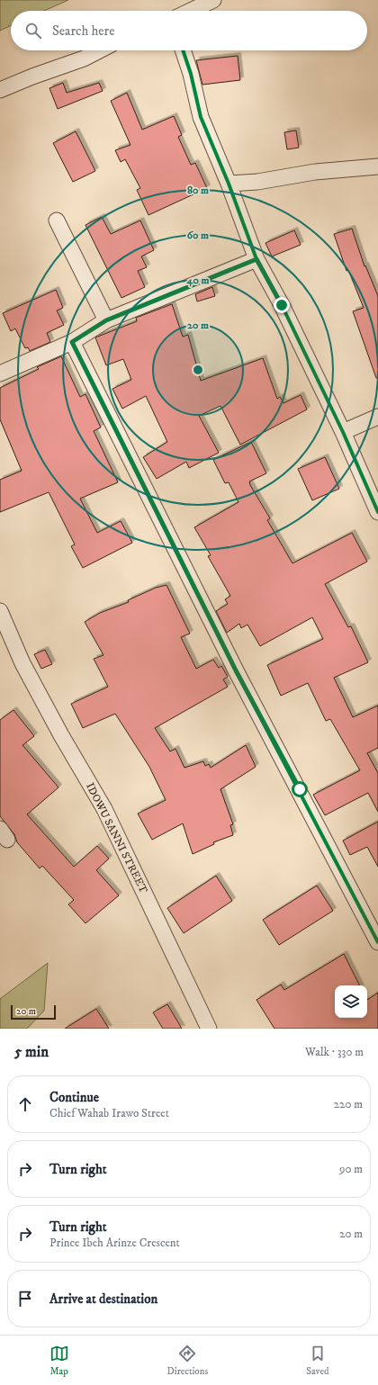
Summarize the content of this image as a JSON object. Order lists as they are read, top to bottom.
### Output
{
  "streets": {
    "street": ["IDOWU SANNI STREET"]
  },
  "scale_bar": "20 m",
  "page": {
    "search": "Search here",
    "scale": "20 m",
    "heading": ["5 min", "Walk · 330 m"],
    "list": [
      ["Continue", "Chief Wahab Irawo Street", "220 m"],
      ["Turn right", "90 m"],
      ["Turn right", "Prince Ibeh Arinze Crescent", "20 m"],
      "Arrive at destination"
    ],
    "nav": ["Map", "Directions", "Saved"]
  },
  "rings": [
    "80 m",
    "60 m",
    "40 m",
    "20 m"
  ]
}
